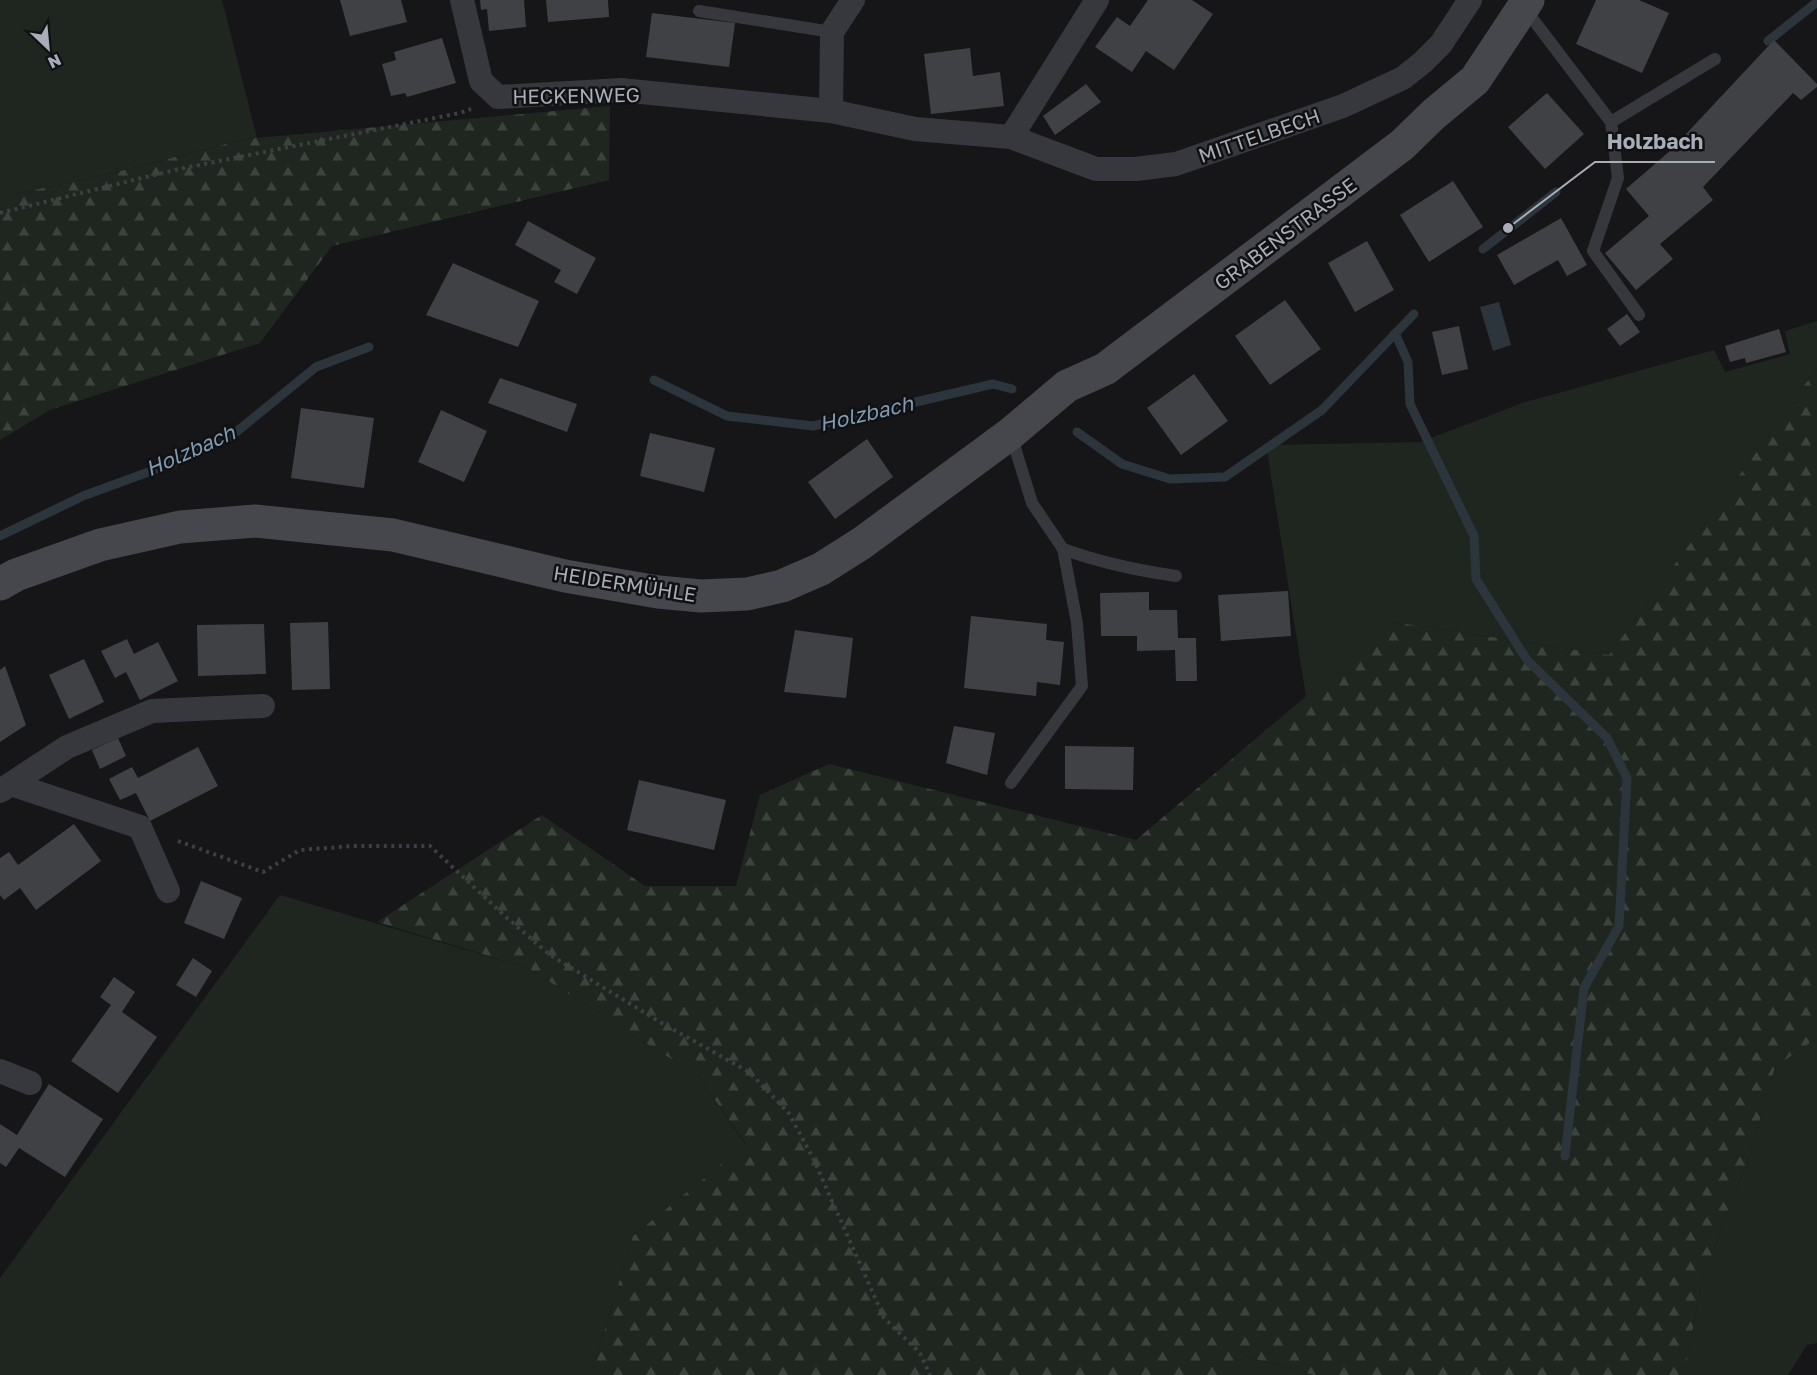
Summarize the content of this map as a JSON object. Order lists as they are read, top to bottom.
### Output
{
  "streets": {
    "street": [
      "HECKENWEG",
      "MITTELBECH",
      "GRABENSTRASSE",
      "HEIDERMÜHLE"
    ]
  },
  "crossings": [
    ["HECKENWEG", "MITTELBECH"],
    ["GRABENSTRASSE", "HEIDERMÜHLE"]
  ],
  "water": ["Holzbach"],
  "places": ["Holzbach"],
  "north": "bottom right"
}
